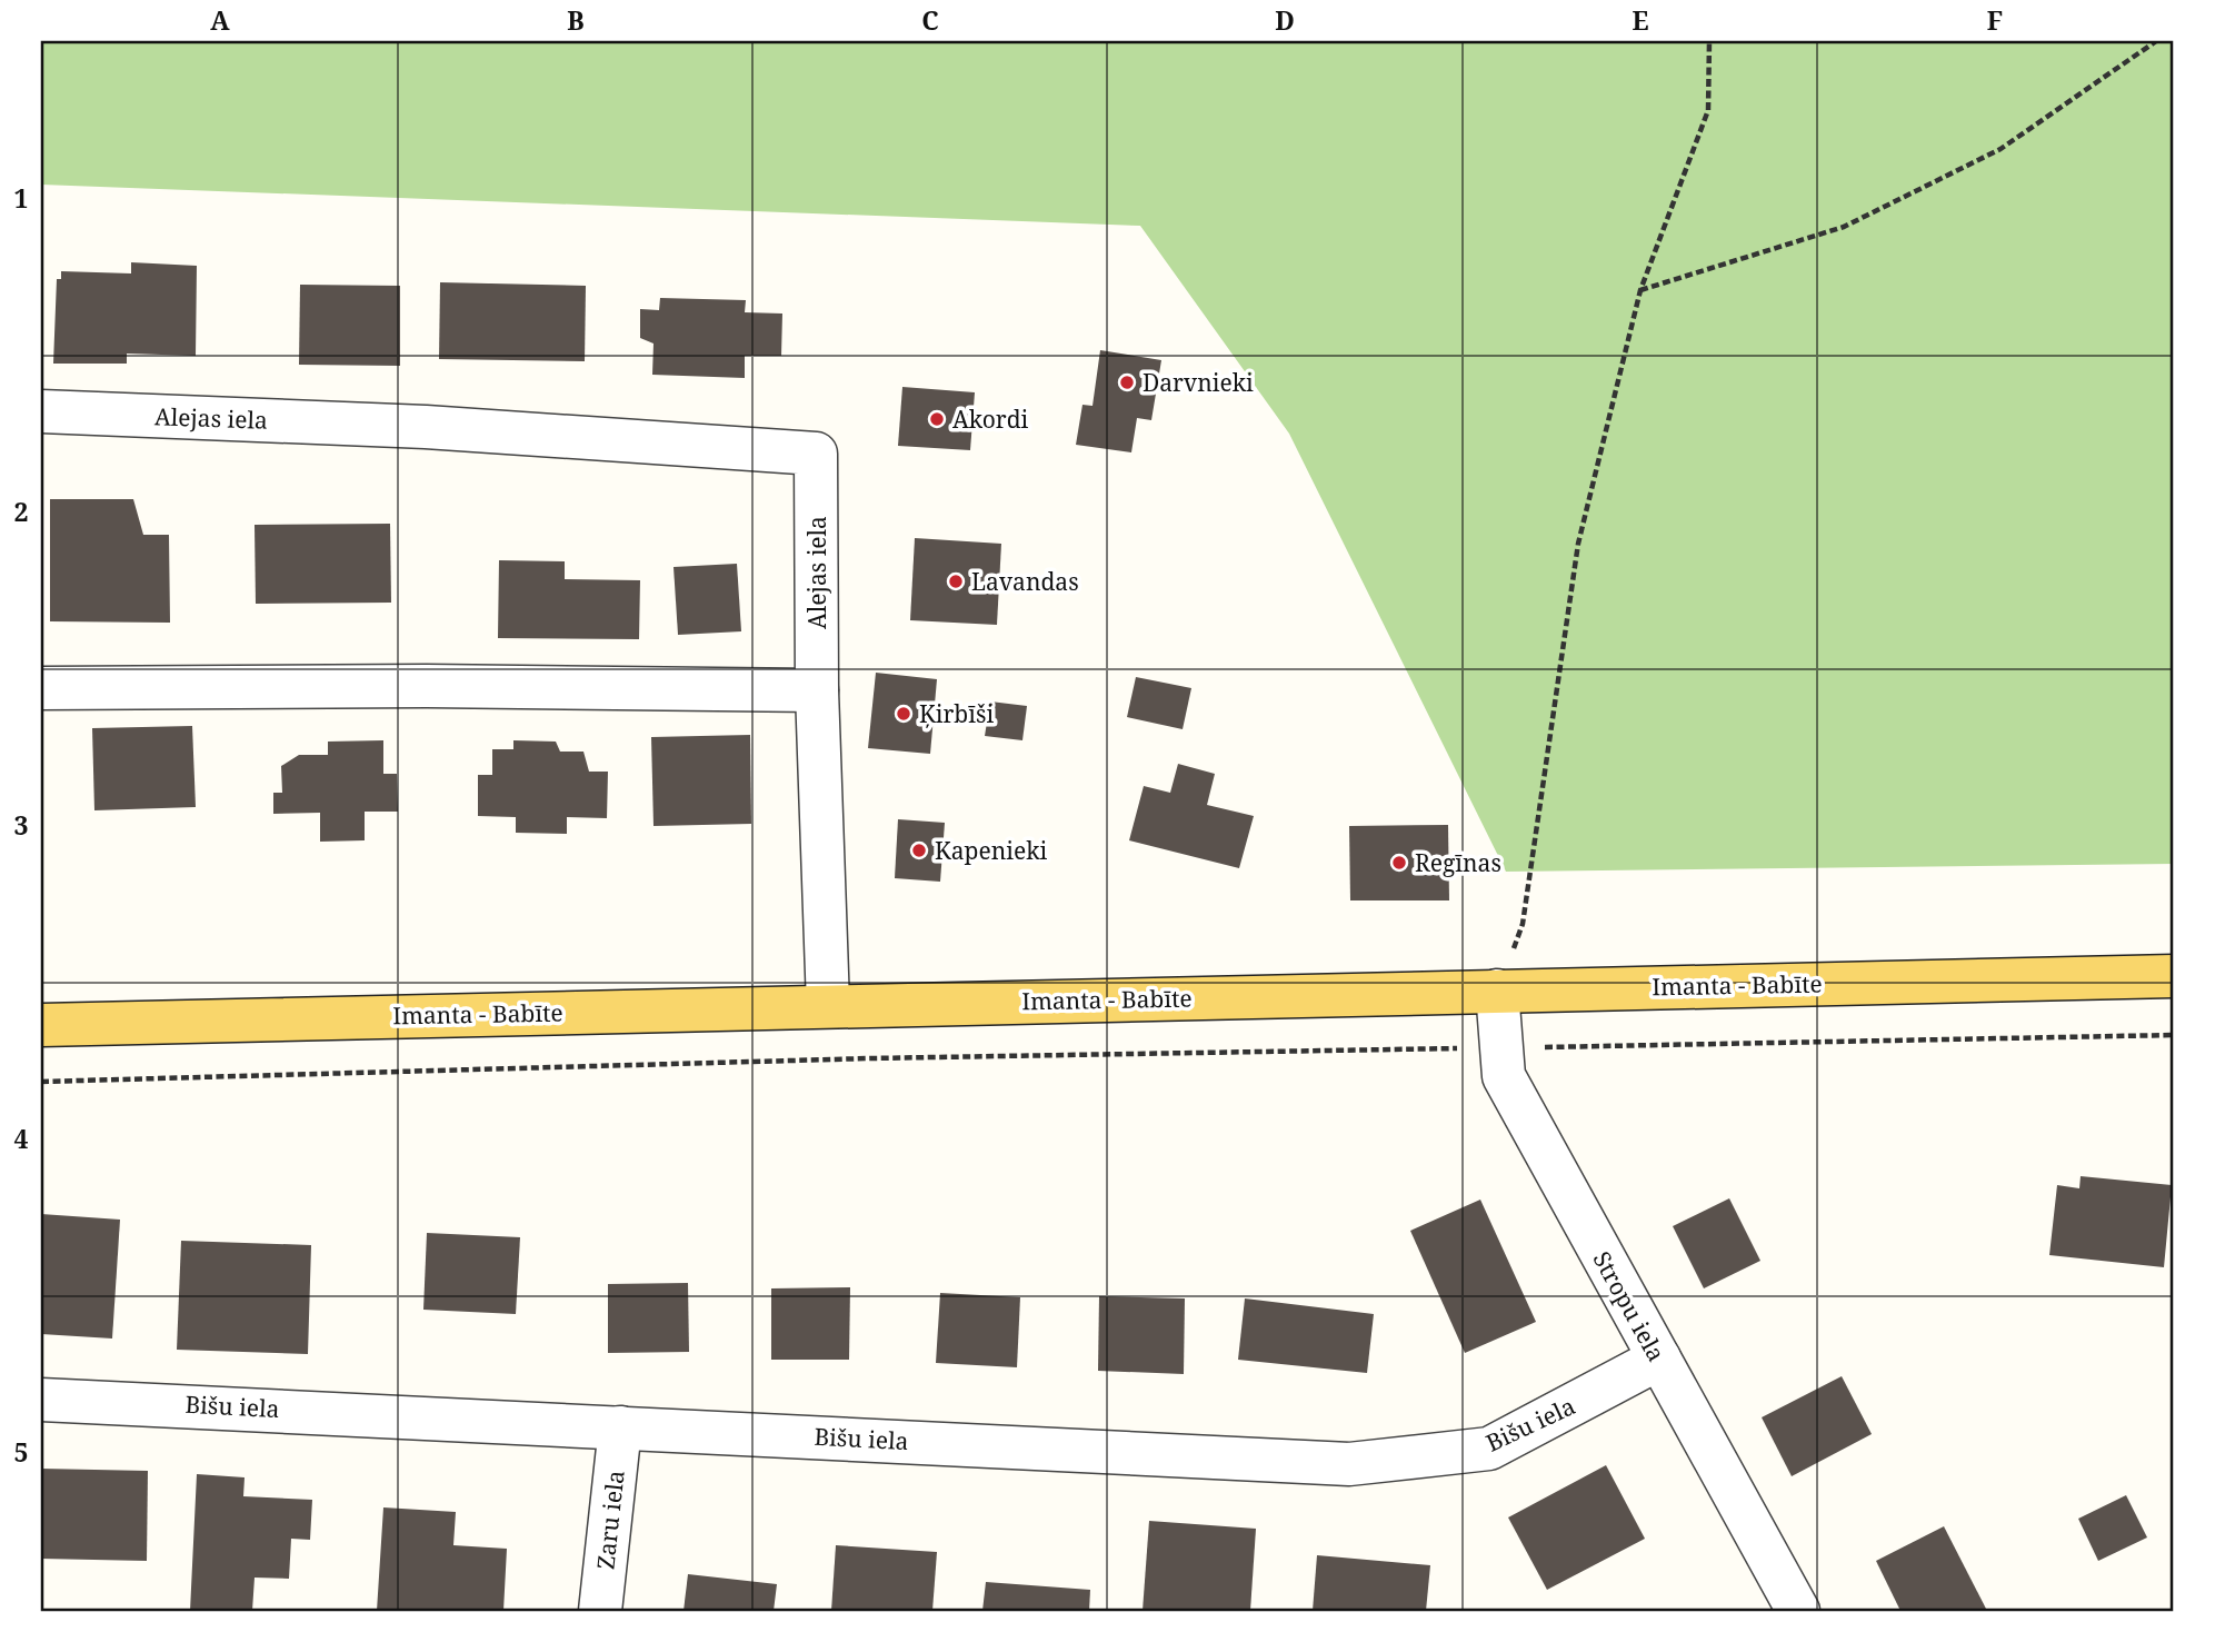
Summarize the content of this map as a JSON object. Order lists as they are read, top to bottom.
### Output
{
  "streets": {
    "main road": ["Imanta - Babīte"],
    "street": [
      "Alejas iela",
      "Stropu iela",
      "Bišu iela",
      "Zaru iela"
    ]
  },
  "crossings": [
    ["Imanta - Babīte", "Stropu iela"],
    ["Stropu iela", "Bišu iela"],
    ["Bišu iela", "Zaru iela"]
  ],
  "places": [
    "Darvnieki",
    "Akordi",
    "Lavandas",
    "Ķirbīši",
    "Kapenieki",
    "Regīnas"
  ],
  "grid": {
    "columns": [
      "A",
      "B",
      "C",
      "D",
      "E",
      "F"
    ],
    "rows": [
      "1",
      "2",
      "3",
      "4",
      "5"
    ]
  }
}
